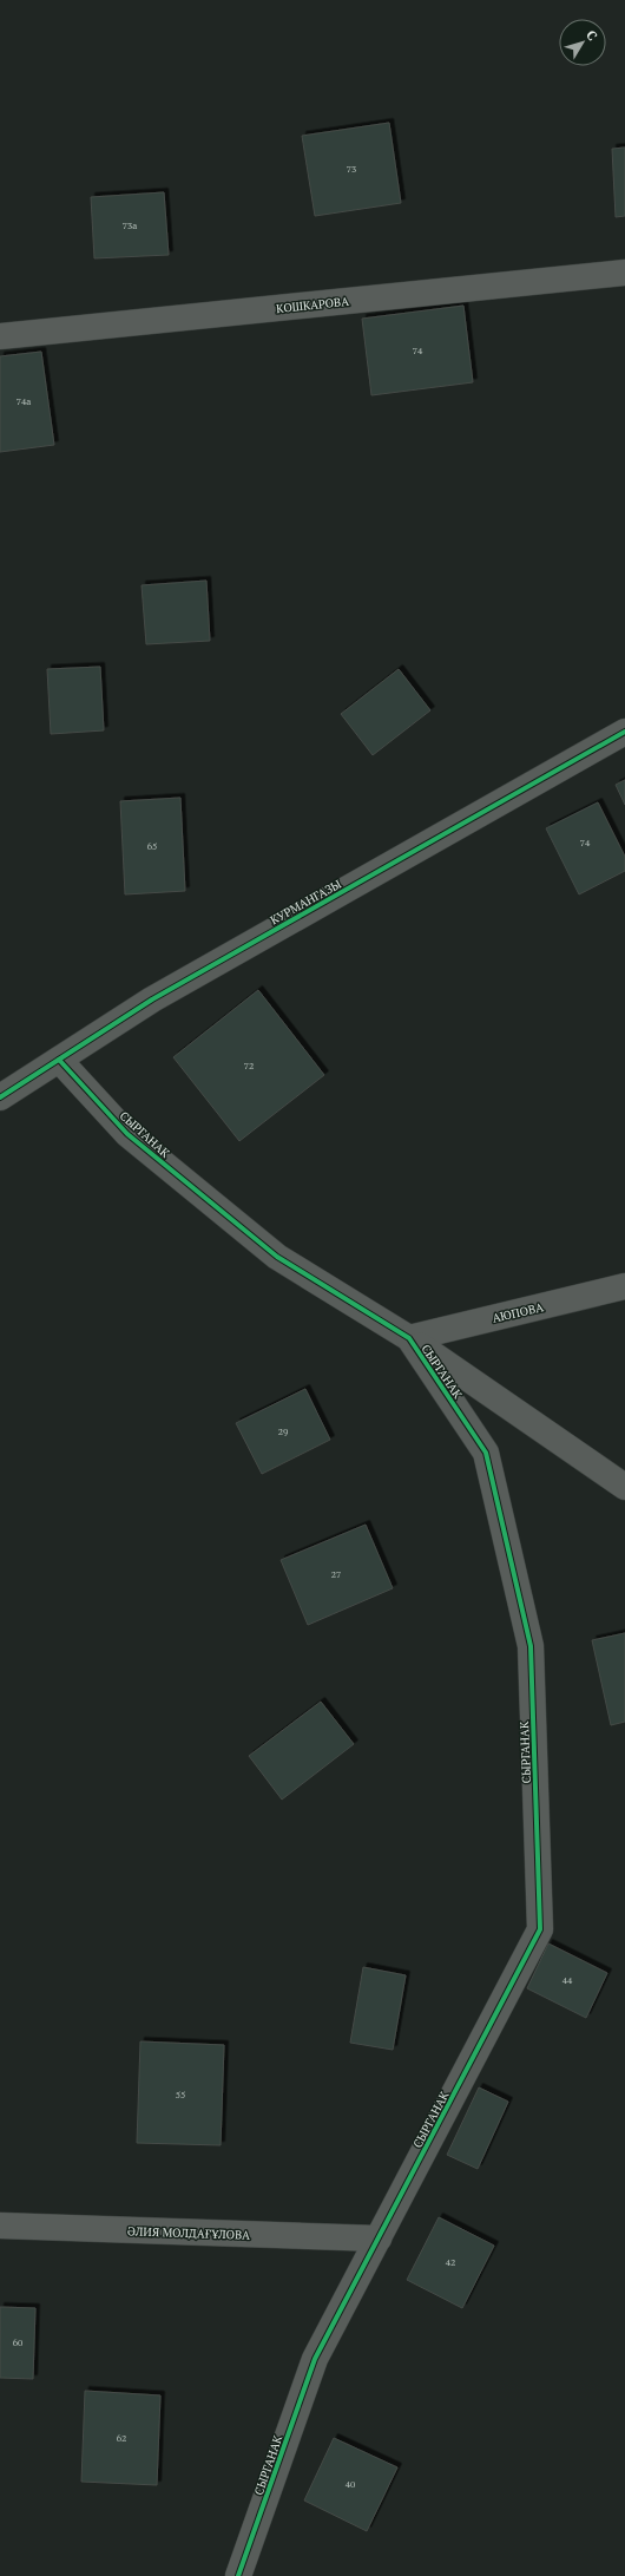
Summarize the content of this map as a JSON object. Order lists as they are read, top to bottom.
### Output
{
  "streets": {
    "street": [
      "КОШКАРОВА",
      "КУРМАНГАЗЫ",
      "СЫРГАНАК",
      "АЮПОВА",
      "ӘЛИЯ МОЛДАҒҰЛОВА"
    ]
  },
  "crossings": [
    ["КУРМАНГАЗЫ", "СЫРГАНАК"],
    ["СЫРГАНАК", "АЮПОВА"],
    ["СЫРГАНАК", "ӘЛИЯ МОЛДАҒҰЛОВА"]
  ],
  "house_numbers": [
    "73",
    "73а",
    "74",
    "74а",
    "74",
    "65",
    "72",
    "29",
    "27",
    "44",
    "55",
    "42",
    "60",
    "62",
    "40"
  ],
  "north": "top right"
}
